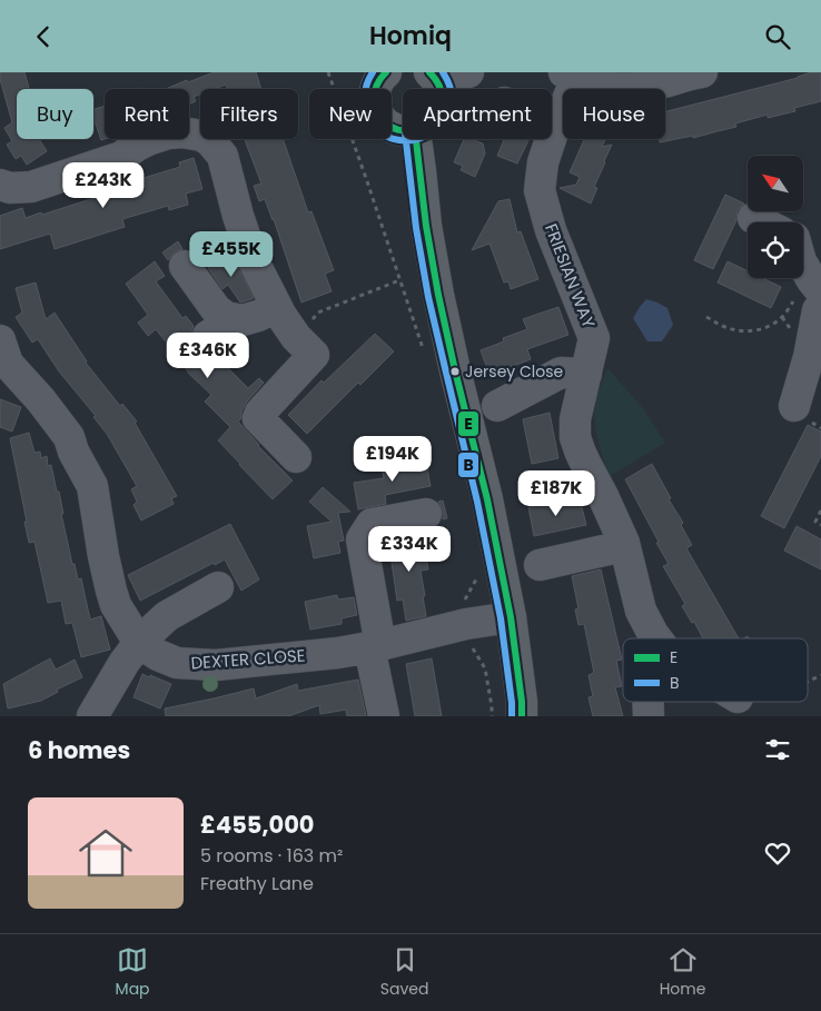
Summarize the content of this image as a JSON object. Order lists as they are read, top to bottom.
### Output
{
  "streets": {
    "street": ["FRIESIAN WAY", "DEXTER CLOSE"]
  },
  "places": ["Jersey Close"],
  "lines": ["transit line E", "transit line B"],
  "legend": ["E", "B"],
  "north": "top left",
  "page": {
    "header": "Homiq",
    "chip": [
      "Buy",
      "Rent",
      "Filters",
      "New",
      "Apartment",
      "House"
    ],
    "price": [
      "£243K",
      "£455K",
      "£346K",
      "£194K",
      "£187K",
      "£334K"
    ],
    "heading": "6 homes",
    "list": [
      {
        "name": "£455,000",
        "note": "5 rooms · 163 m² · Freathy Lane"
      }
    ],
    "tabs": ["Map", "Saved", "Home"]
  }
}
